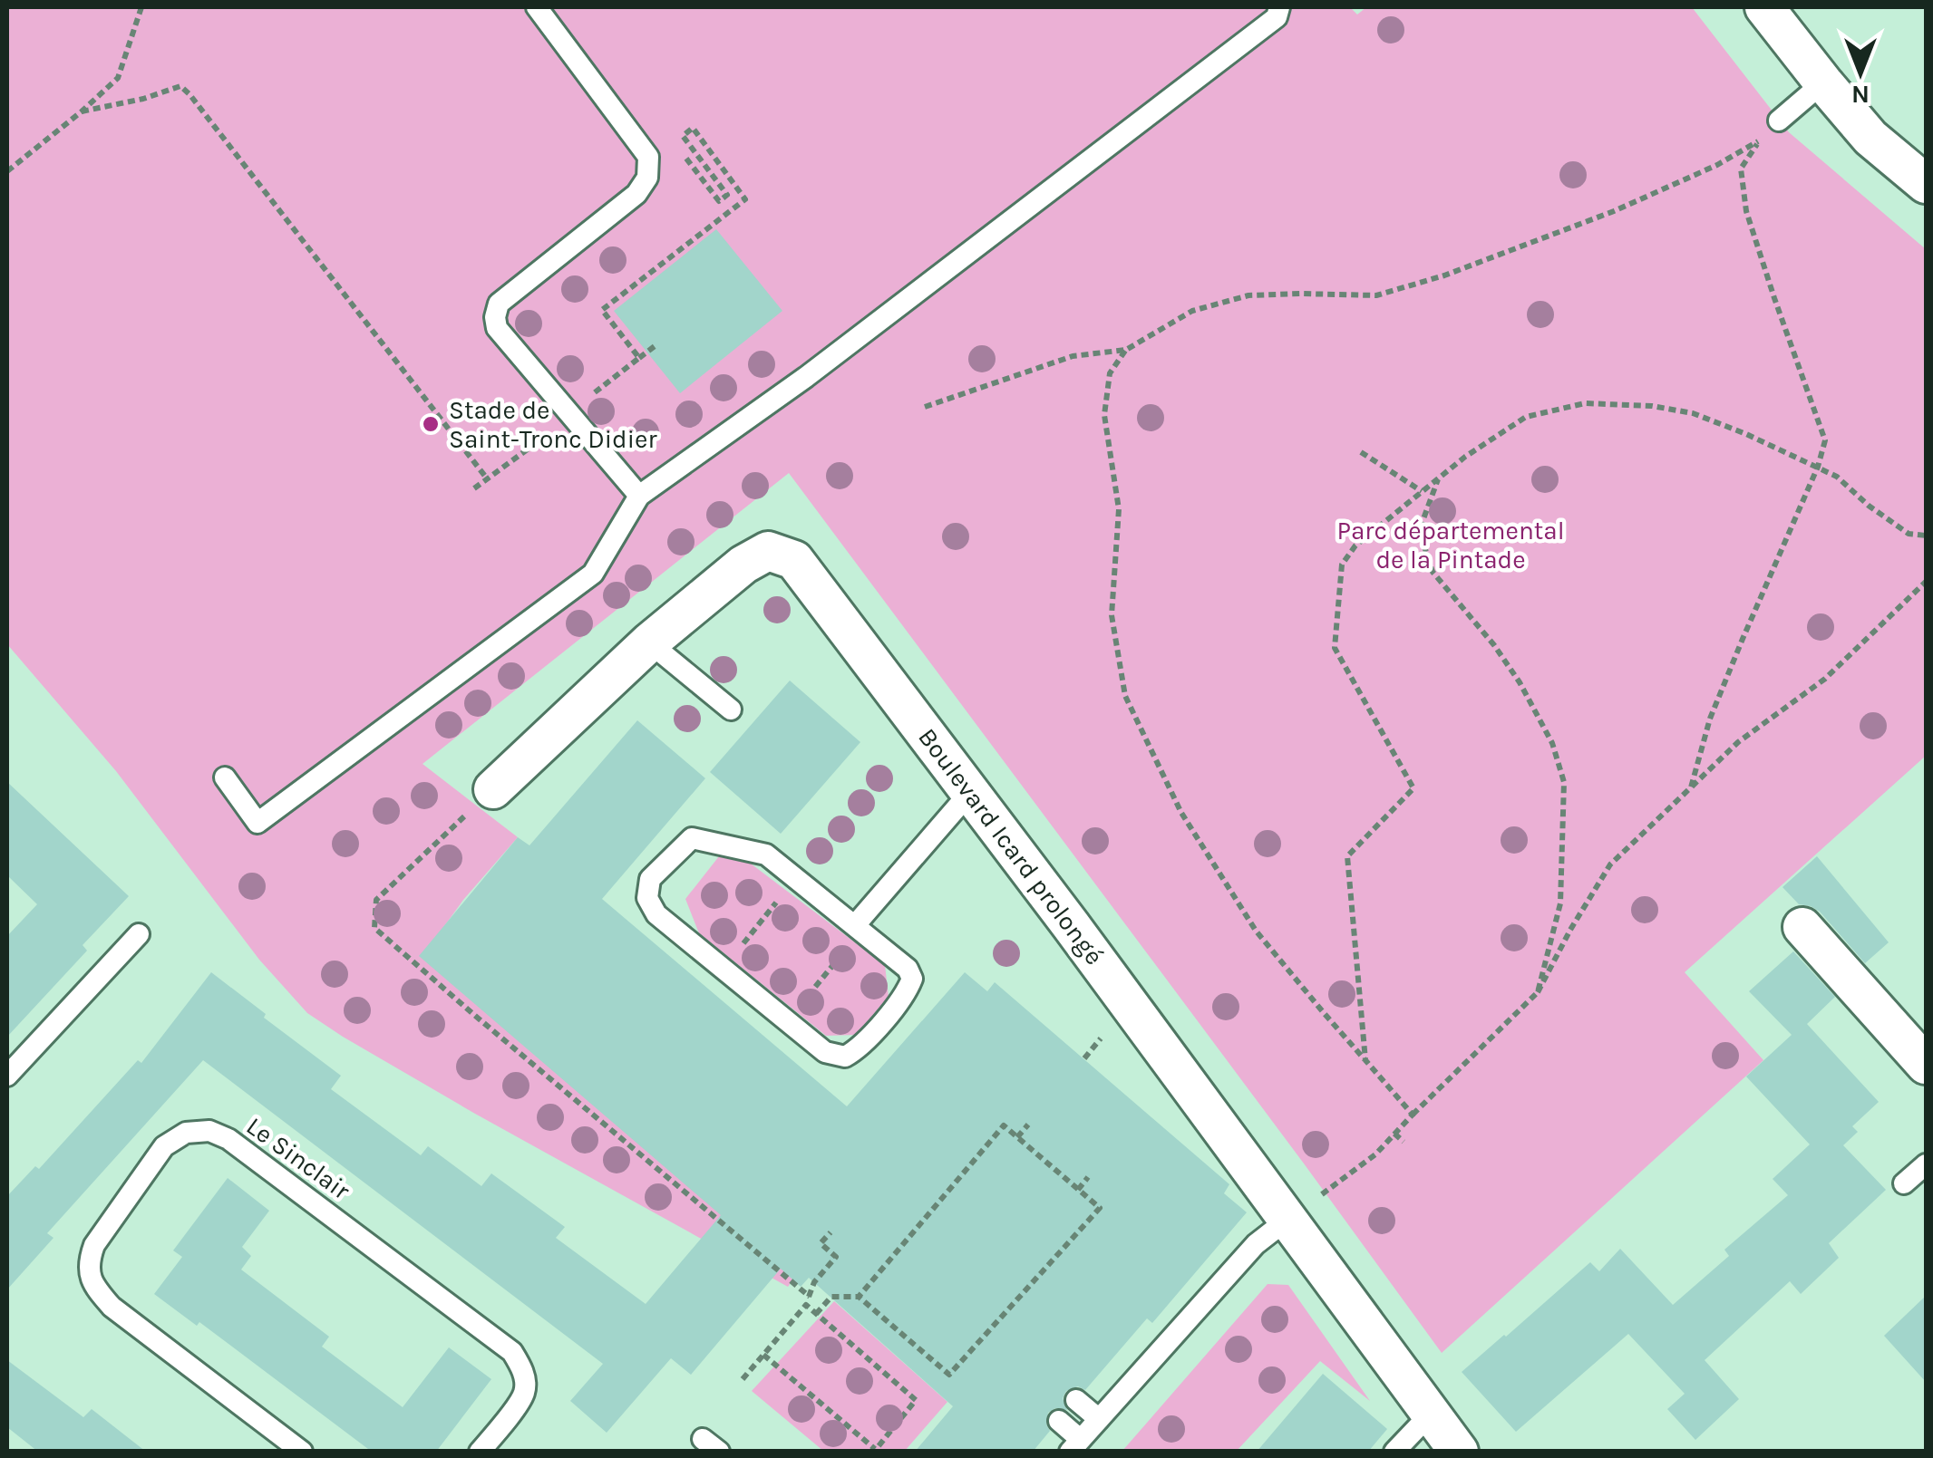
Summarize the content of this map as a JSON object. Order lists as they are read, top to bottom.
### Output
{
  "streets": {
    "street": ["Boulevard Icard prolongé"],
    "lane": ["Le Sinclair"]
  },
  "parks": ["Parc départemental de la Pintade"],
  "places": ["Stade de Saint-Tronc Didier"],
  "north": "bottom"
}
